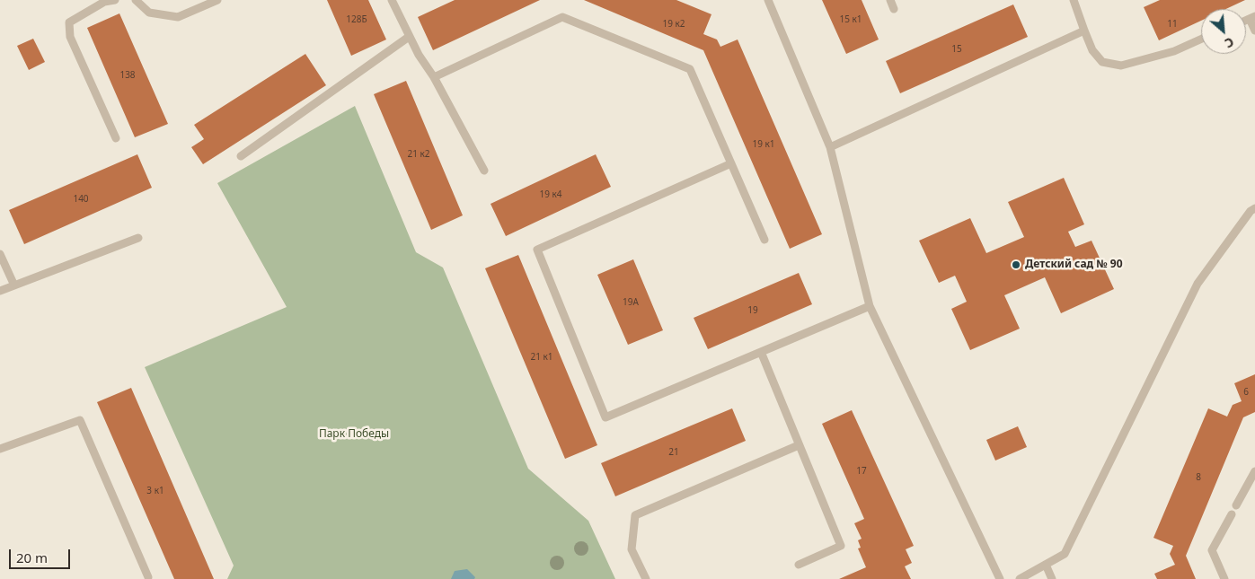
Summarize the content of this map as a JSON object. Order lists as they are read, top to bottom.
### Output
{
  "parks": ["Парк Победы"],
  "places": ["Детский сад № 90"],
  "house_numbers": [
    "128Б",
    "15 к1",
    "19 к2",
    "11",
    "15",
    "138",
    "19 к1",
    "21 к2",
    "19 к4",
    "140",
    "19А",
    "19",
    "21 к1",
    "6",
    "21",
    "17",
    "8",
    "3 к1"
  ],
  "scale_bar": "20 m",
  "north": "bottom right"
}
